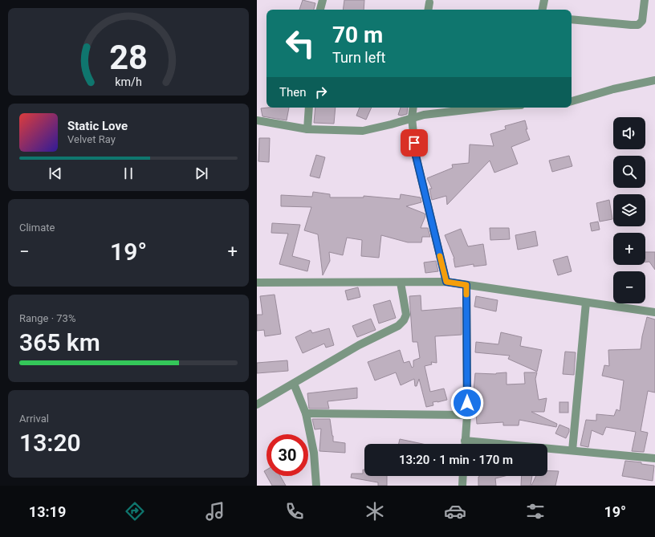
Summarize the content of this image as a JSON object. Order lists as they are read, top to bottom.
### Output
{
  "page": {
    "turn": ["70 m", "Turn left"],
    "then": "Then",
    "song": ["Static Love", "Velvet Ray"],
    "map_buttons": ["+", "−"],
    "tile": [
      "Climate",
      ["Range · 73%", "365 km"],
      ["Arrival", "13:20"]
    ],
    "heat": ["−", "19°", "+"],
    "limit": "30",
    "trip": "13:20 · 1 min · 170 m",
    "tabs": ["13:19", "19°"],
    "gauge": ["28", "km/h"]
  }
}
